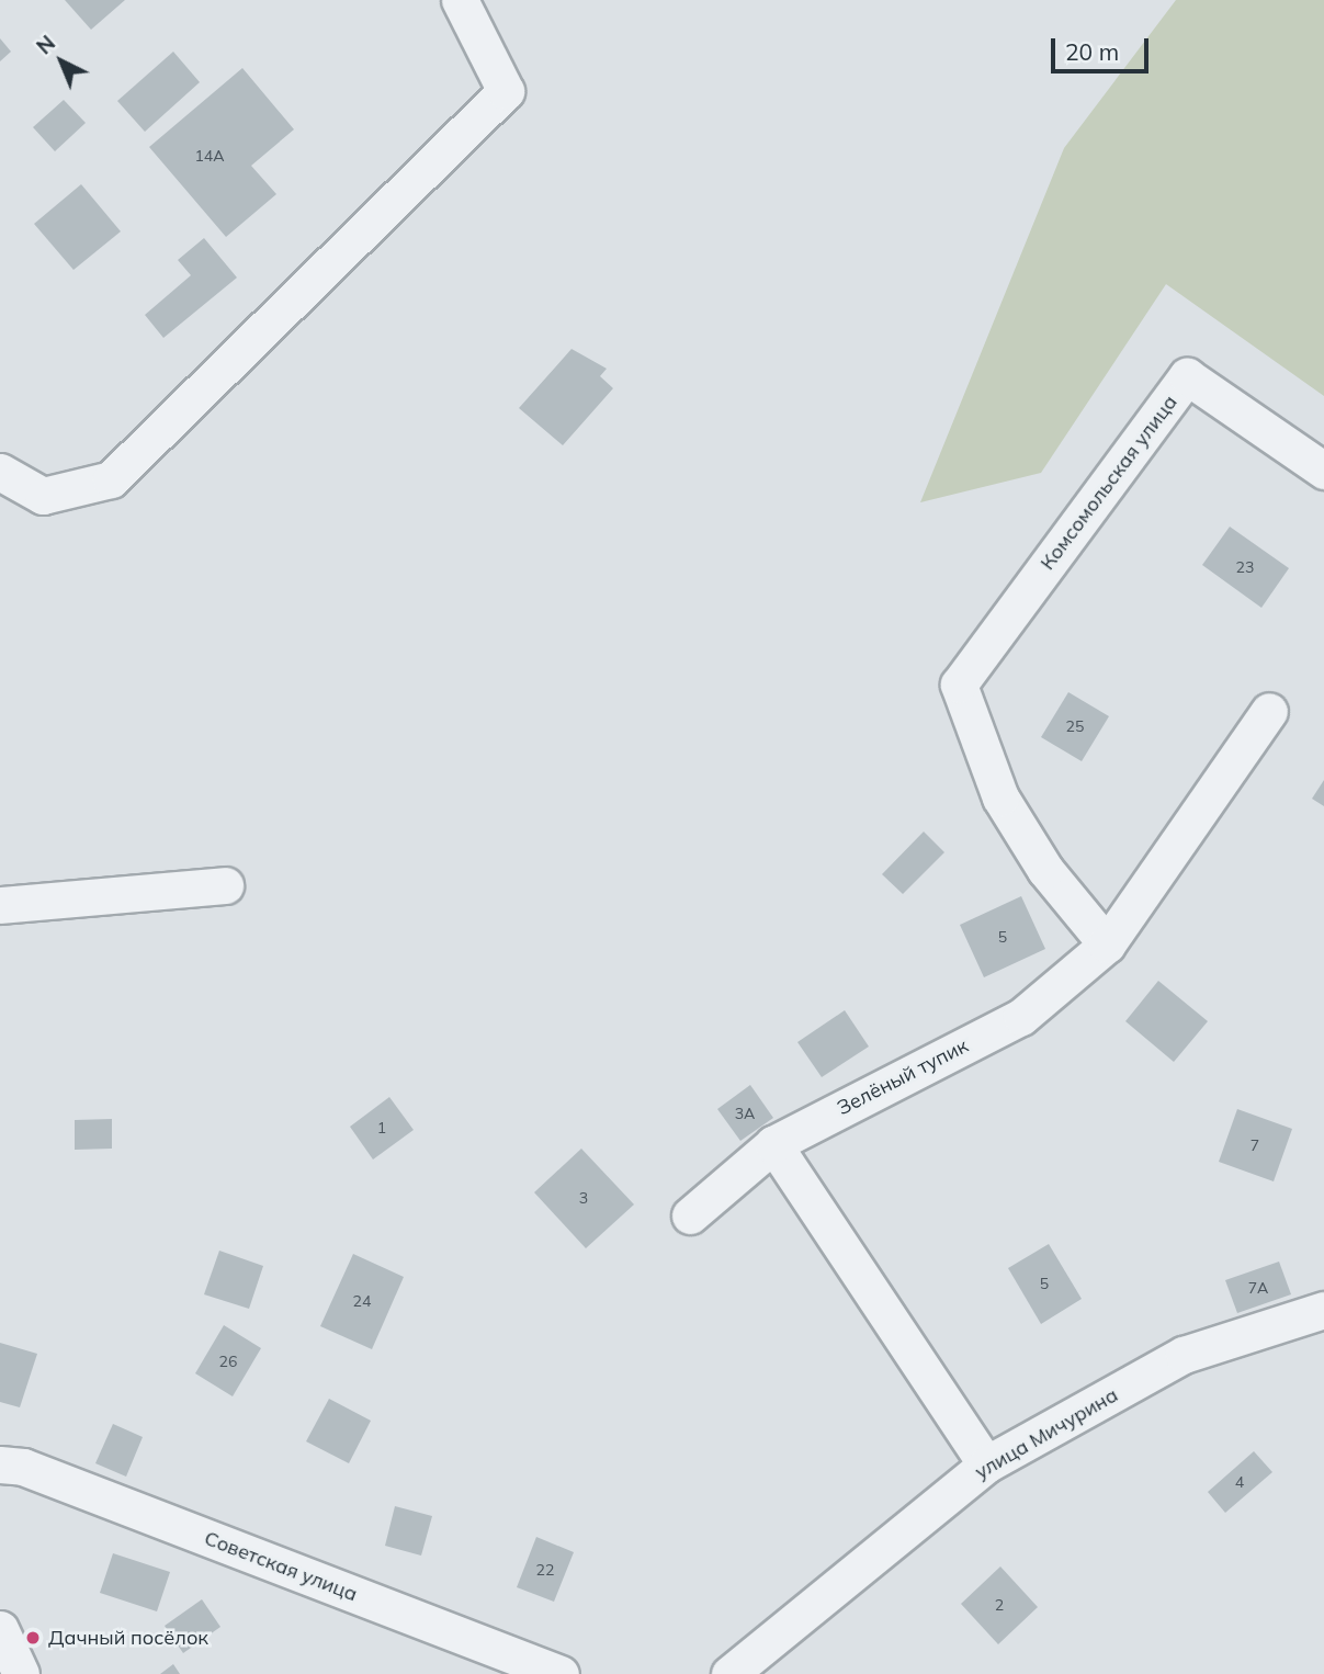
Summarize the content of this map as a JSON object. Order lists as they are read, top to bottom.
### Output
{
  "streets": {
    "street": [
      "Комсомольская улица",
      "Зелёный тупик",
      "улица Мичурина",
      "Советская улица"
    ]
  },
  "crossings": [
    ["Комсомольская улица", "Зелёный тупик"]
  ],
  "places": ["Дачный посёлок"],
  "house_numbers": [
    "14А",
    "23",
    "25",
    "5",
    "3А",
    "1",
    "7",
    "3",
    "5",
    "7А",
    "24",
    "26",
    "4",
    "22",
    "2"
  ],
  "scale_bar": "20 m",
  "north": "top left"
}
